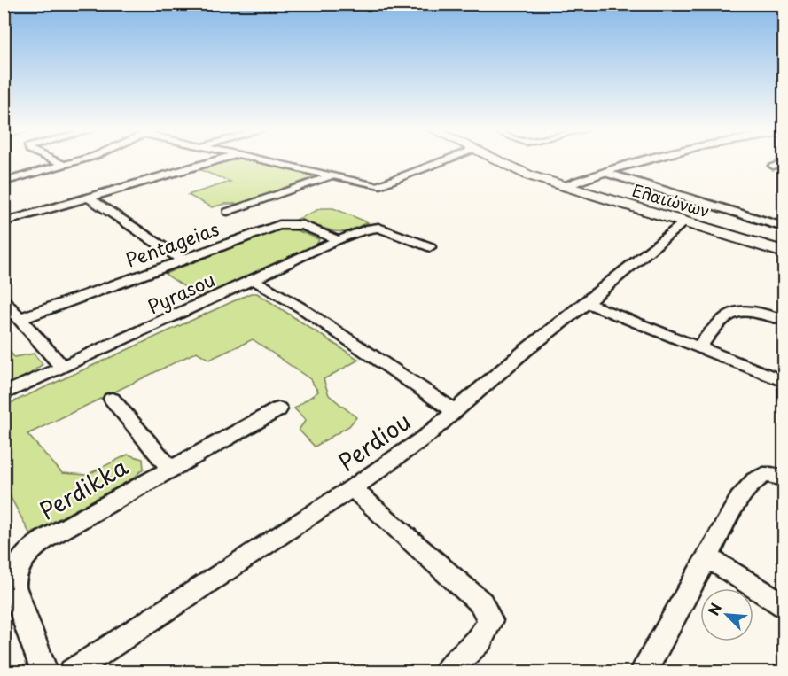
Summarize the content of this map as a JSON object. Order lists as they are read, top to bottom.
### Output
{
  "streets": {
    "main road": ["Ελαιώνων"],
    "street": [
      "Pentageias",
      "Pyrasou",
      "Perdiou",
      "Perdikka"
    ]
  },
  "crossings": [
    ["Ελαιώνων", "Perdiou"],
    ["Pentageias", "Pyrasou"]
  ],
  "north": "top left"
}
